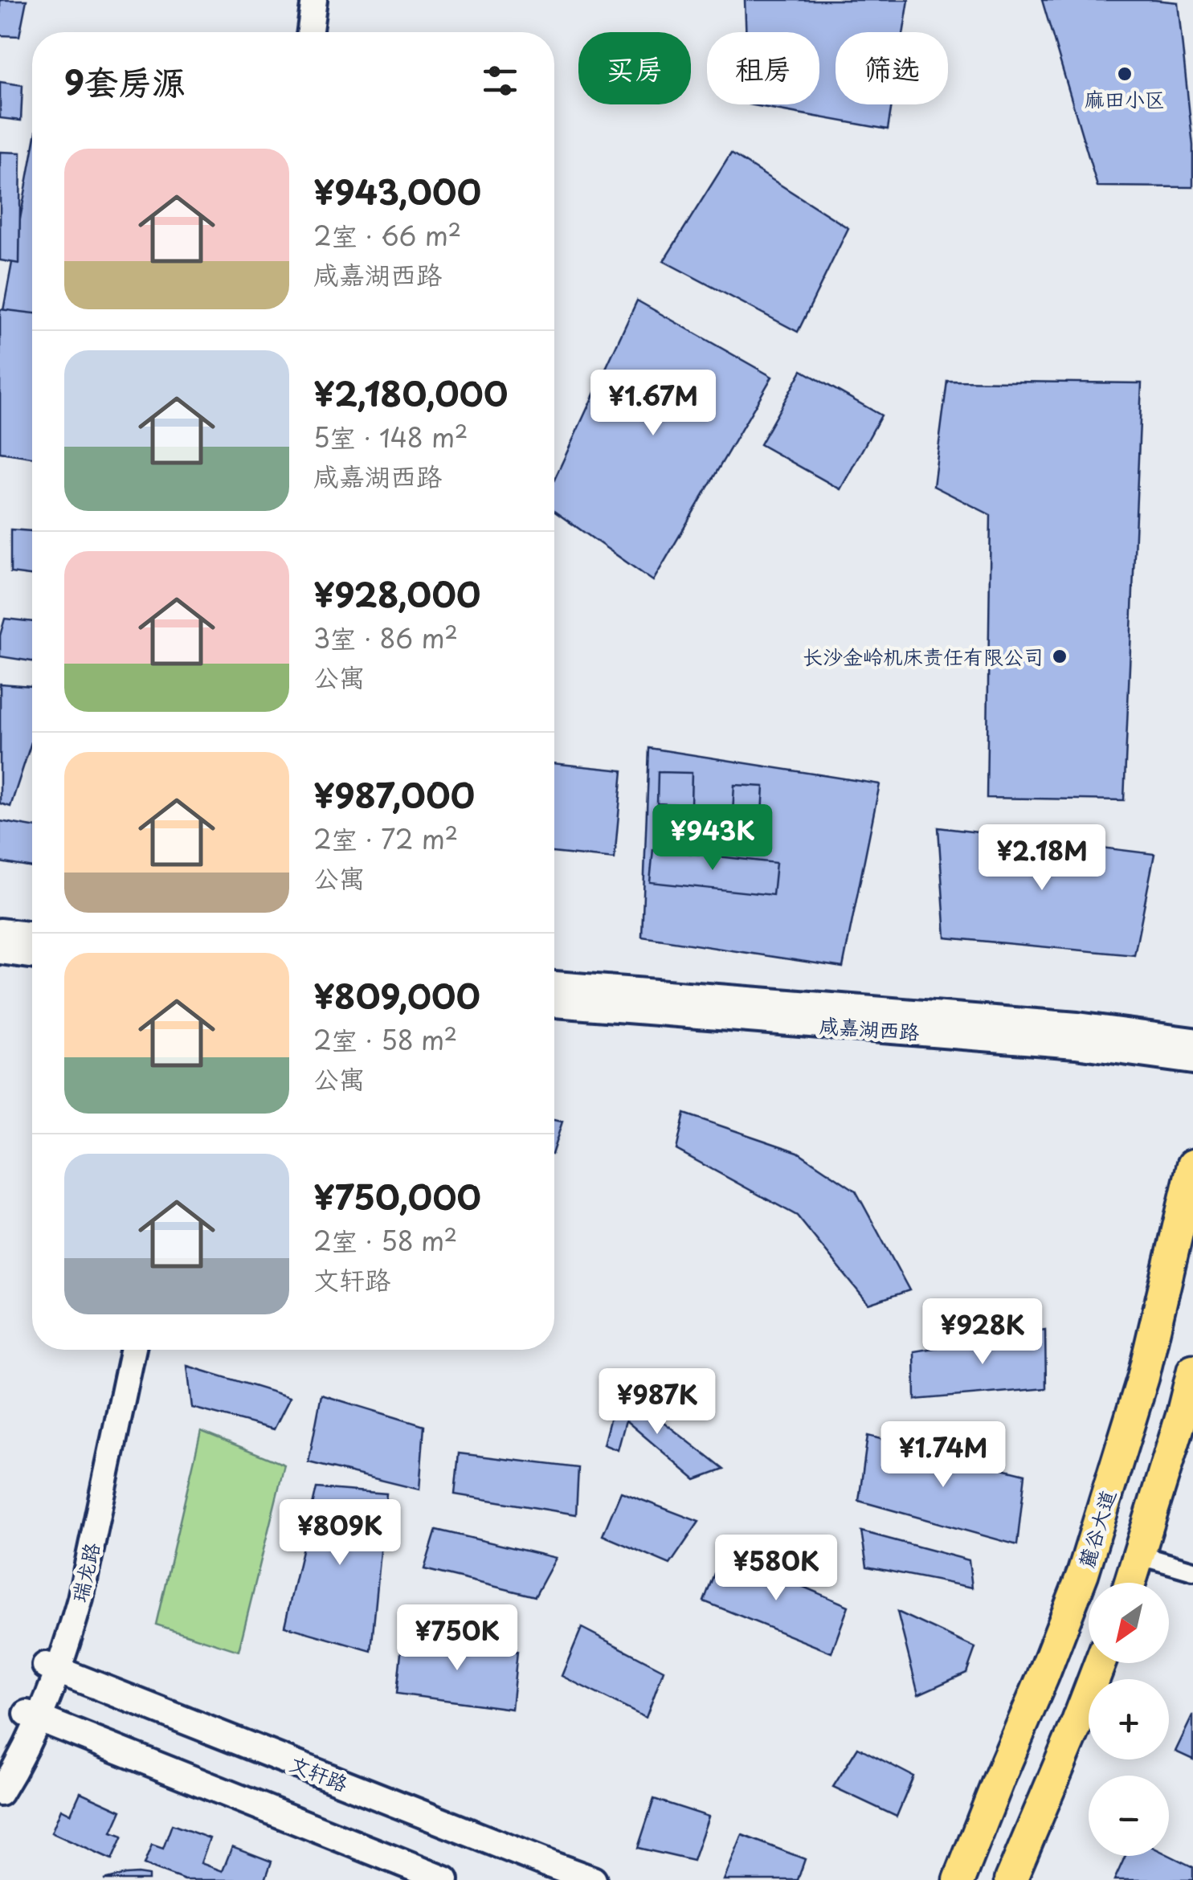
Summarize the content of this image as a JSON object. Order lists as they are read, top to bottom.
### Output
{
  "streets": {
    "main road": ["咸嘉湖西路", "麓谷大道", "文轩路"],
    "street": ["瑞龙路"]
  },
  "crossings": [
    ["瑞龙路", "文轩路"]
  ],
  "places": ["麻田小区", "长沙金岭机床责任有限公司"],
  "north": "bottom left",
  "page": {
    "chip": ["买房", "租房", "筛选"],
    "heading": "9套房源",
    "list": [
      {
        "name": "¥943,000",
        "note": "2室 · 66 m² · 咸嘉湖西路"
      },
      {
        "name": "¥2,180,000",
        "note": "5室 · 148 m² · 咸嘉湖西路"
      },
      {
        "name": "¥928,000",
        "note": "3室 · 86 m² · 公寓"
      },
      {
        "name": "¥987,000",
        "note": "2室 · 72 m² · 公寓"
      },
      {
        "name": "¥809,000",
        "note": "2室 · 58 m² · 公寓"
      },
      {
        "name": "¥750,000",
        "note": "2室 · 58 m² · 文轩路"
      }
    ],
    "price": [
      "¥1.67M",
      "¥943K",
      "¥2.18M",
      "¥928K",
      "¥987K",
      "¥1.74M",
      "¥809K",
      "¥580K",
      "¥750K"
    ],
    "map_buttons": ["+", "−"]
  }
}
